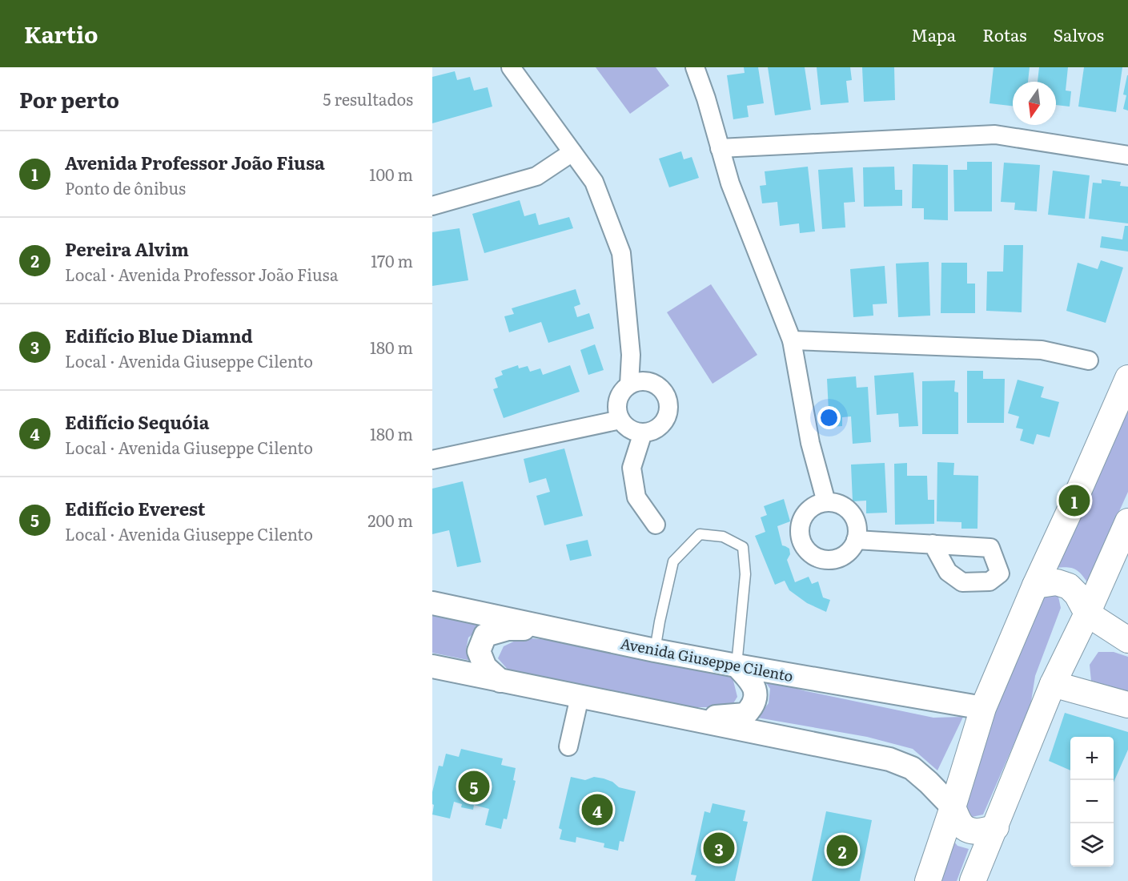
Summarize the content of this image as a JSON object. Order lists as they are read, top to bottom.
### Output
{
  "streets": {
    "street": ["Avenida Giuseppe Cilento"]
  },
  "north": "bottom",
  "page": {
    "header": "Kartio",
    "nav": ["Mapa", "Rotas", "Salvos"],
    "heading": ["Por perto", "5 resultados"],
    "list": [
      {
        "mark": "1",
        "name": "Avenida Professor João Fiusa",
        "note": "Ponto de ônibus",
        "value": "100 m"
      },
      {
        "mark": "2",
        "name": "Pereira Alvim",
        "note": "Local · Avenida Professor João Fiusa",
        "value": "170 m"
      },
      {
        "mark": "3",
        "name": "Edifício Blue Diamnd",
        "note": "Local · Avenida Giuseppe Cilento",
        "value": "180 m"
      },
      {
        "mark": "4",
        "name": "Edifício Sequóia",
        "note": "Local · Avenida Giuseppe Cilento",
        "value": "180 m"
      },
      {
        "mark": "5",
        "name": "Edifício Everest",
        "note": "Local · Avenida Giuseppe Cilento",
        "value": "200 m"
      }
    ],
    "pins": [
      "1",
      "5",
      "4",
      "3",
      "2"
    ],
    "map_buttons": ["+", "−"]
  }
}
